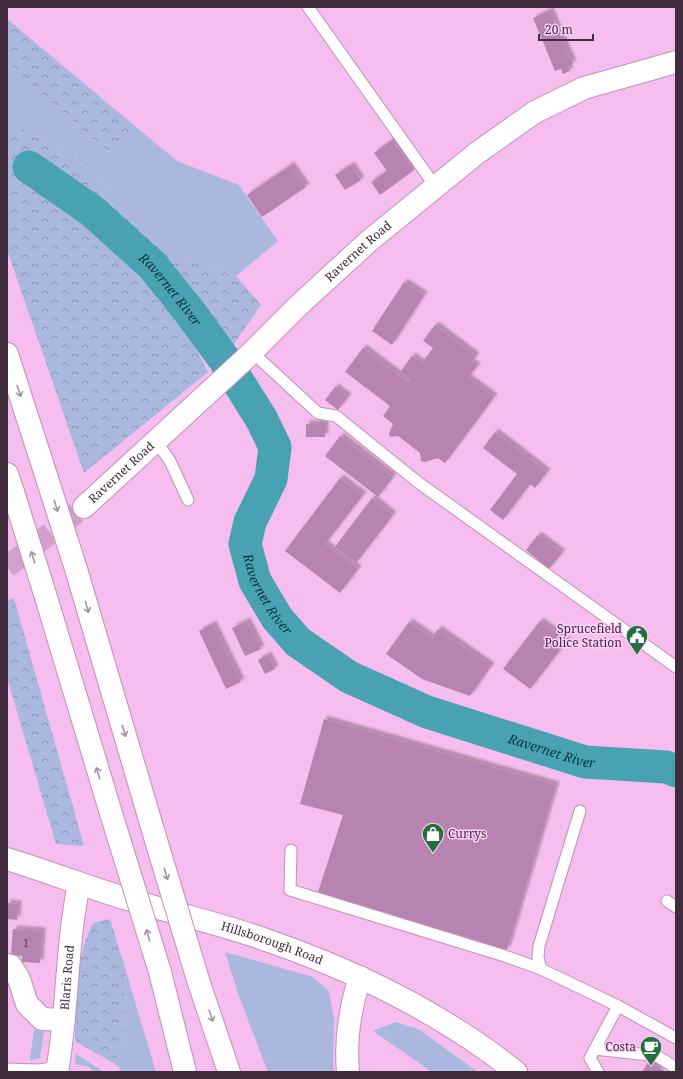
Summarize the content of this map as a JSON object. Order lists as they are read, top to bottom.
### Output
{
  "streets": {
    "main road": ["Ravernet Road", "Hillsborough Road", "Blaris Road"]
  },
  "crossings": [
    ["Hillsborough Road", "Blaris Road"]
  ],
  "water": ["Ravernet River"],
  "places": {
    "public building": ["Sprucefield Police Station"],
    "shop": ["Currys"],
    "cafe": ["Costa"]
  },
  "house_numbers": ["1"],
  "scale_bar": "20 m"
}
